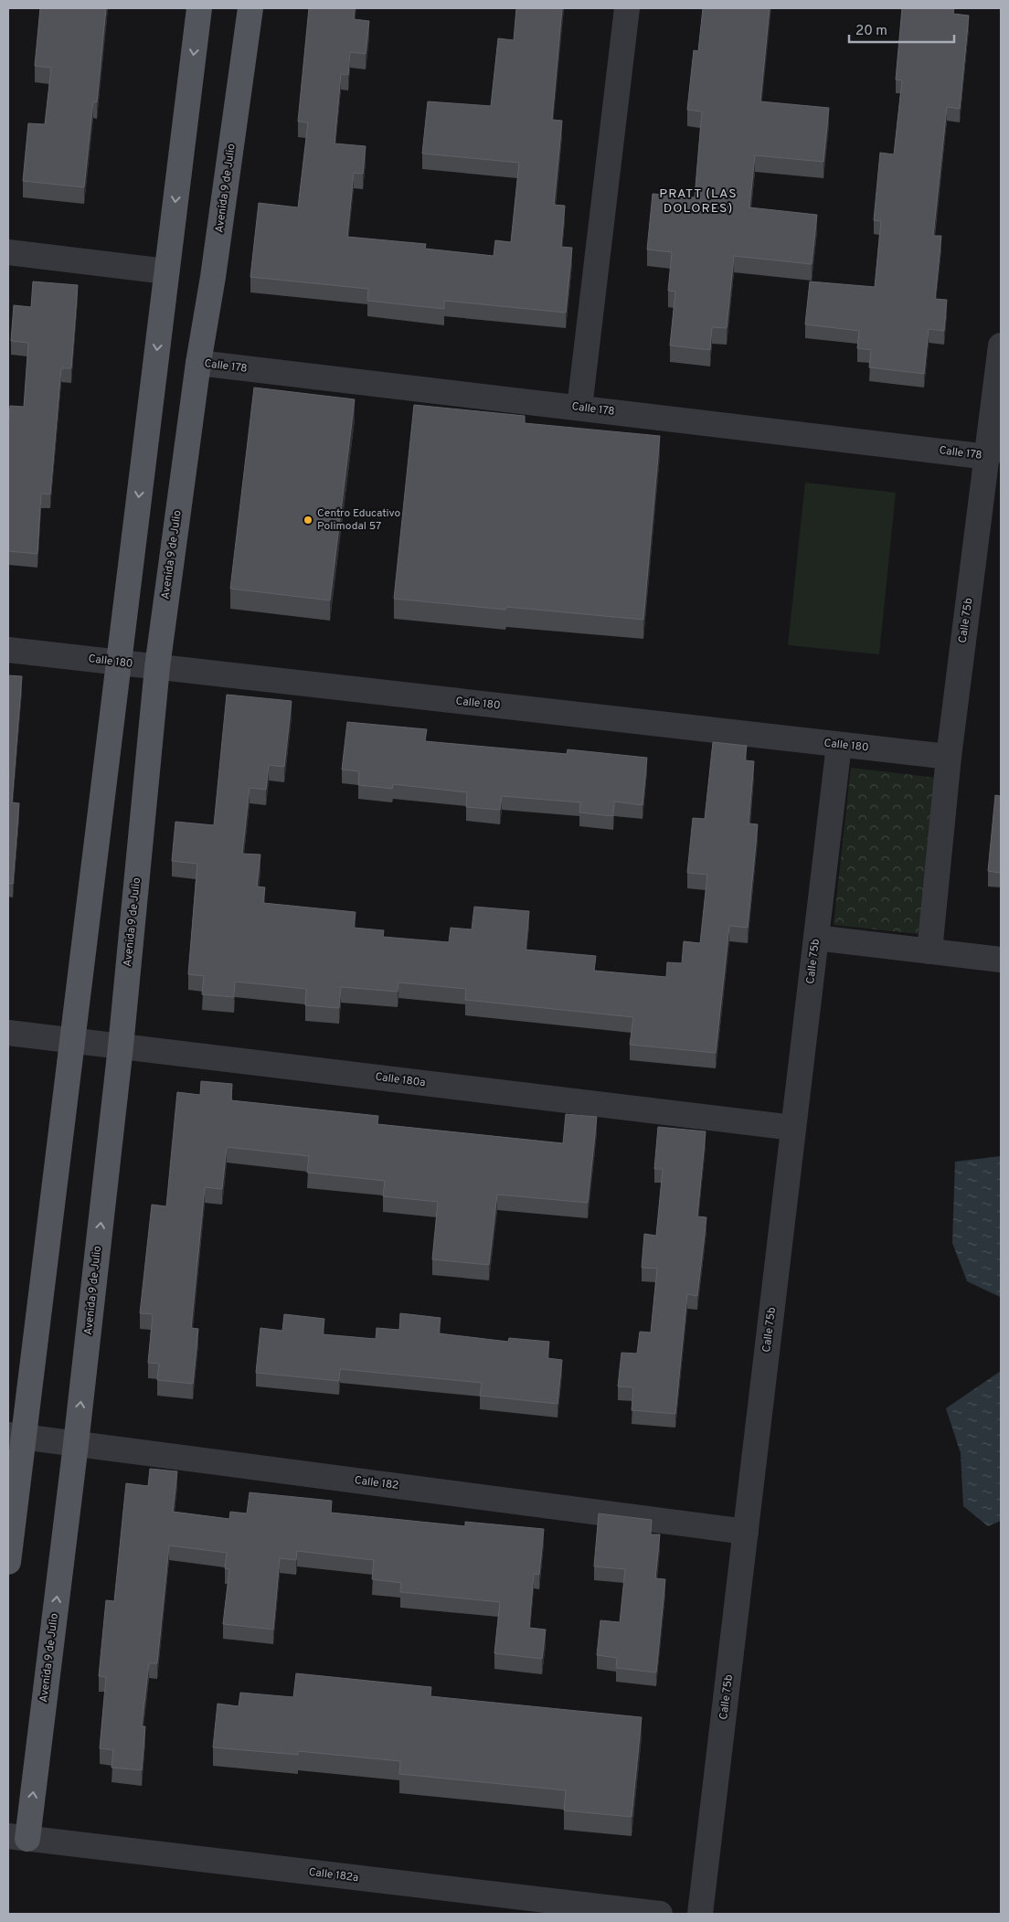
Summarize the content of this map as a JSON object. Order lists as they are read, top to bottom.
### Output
{
  "streets": {
    "main road": ["Avenida 9 de Julio"],
    "street": [
      "Calle 178",
      "Calle 75b",
      "Calle 180",
      "Calle 180a",
      "Calle 182",
      "Calle 182a"
    ]
  },
  "crossings": [
    ["Avenida 9 de Julio", "Calle 178"],
    ["Avenida 9 de Julio", "Calle 180"],
    ["Avenida 9 de Julio", "Calle 180a"],
    ["Avenida 9 de Julio", "Calle 182"],
    ["Avenida 9 de Julio", "Calle 182a"],
    ["Calle 178", "Calle 75b"],
    ["Calle 75b", "Calle 180"],
    ["Calle 75b", "Calle 180a"],
    ["Calle 75b", "Calle 182"]
  ],
  "districts": ["PRATT (LAS DOLORES)"],
  "places": ["Centro Educativo Polimodal 57"],
  "scale_bar": "20 m"
}
